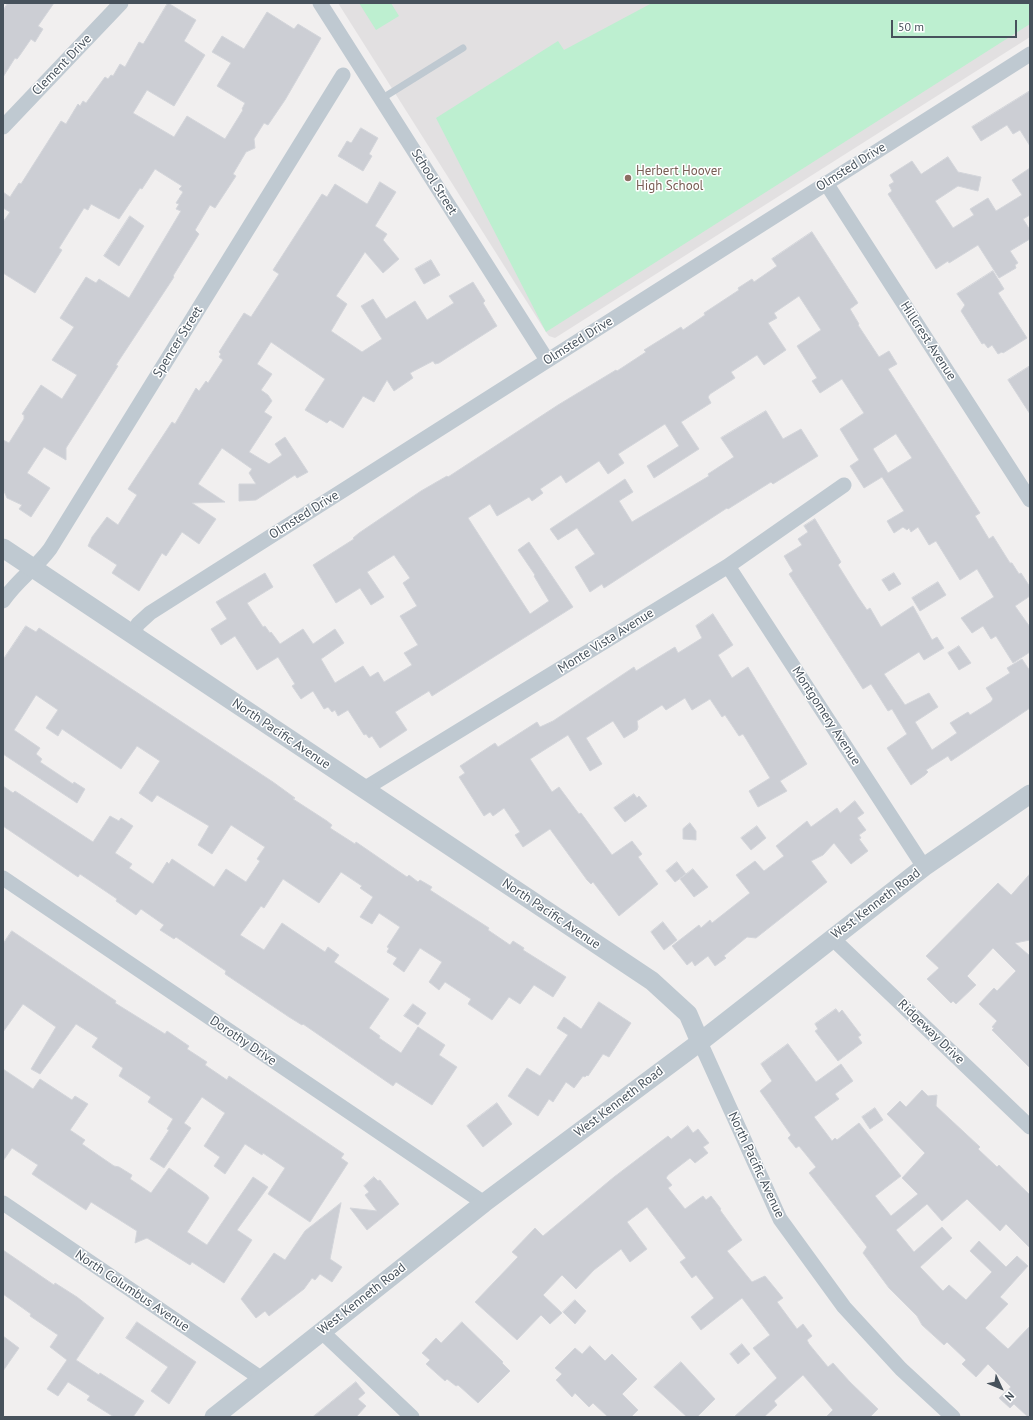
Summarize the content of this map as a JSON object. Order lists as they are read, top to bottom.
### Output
{
  "streets": {
    "street": [
      "Clement Drive",
      "Olmsted Drive",
      "School Street",
      "Hillcrest Avenue",
      "Spencer Street",
      "Monte Vista Avenue",
      "Montgomery Avenue",
      "North Pacific Avenue",
      "West Kenneth Road",
      "Ridgeway Drive",
      "Dorothy Drive",
      "North Columbus Avenue"
    ]
  },
  "crossings": [
    ["Olmsted Drive", "School Street"],
    ["Olmsted Drive", "Hillcrest Avenue"],
    ["Olmsted Drive", "North Pacific Avenue"],
    ["Spencer Street", "North Pacific Avenue"],
    ["Monte Vista Avenue", "Montgomery Avenue"],
    ["Monte Vista Avenue", "North Pacific Avenue"],
    ["Montgomery Avenue", "West Kenneth Road"],
    ["North Pacific Avenue", "West Kenneth Road"],
    ["West Kenneth Road", "Ridgeway Drive"],
    ["West Kenneth Road", "Dorothy Drive"],
    ["West Kenneth Road", "North Columbus Avenue"]
  ],
  "places": ["Herbert Hoover High School"],
  "scale_bar": "50 m",
  "north": "bottom right"
}
